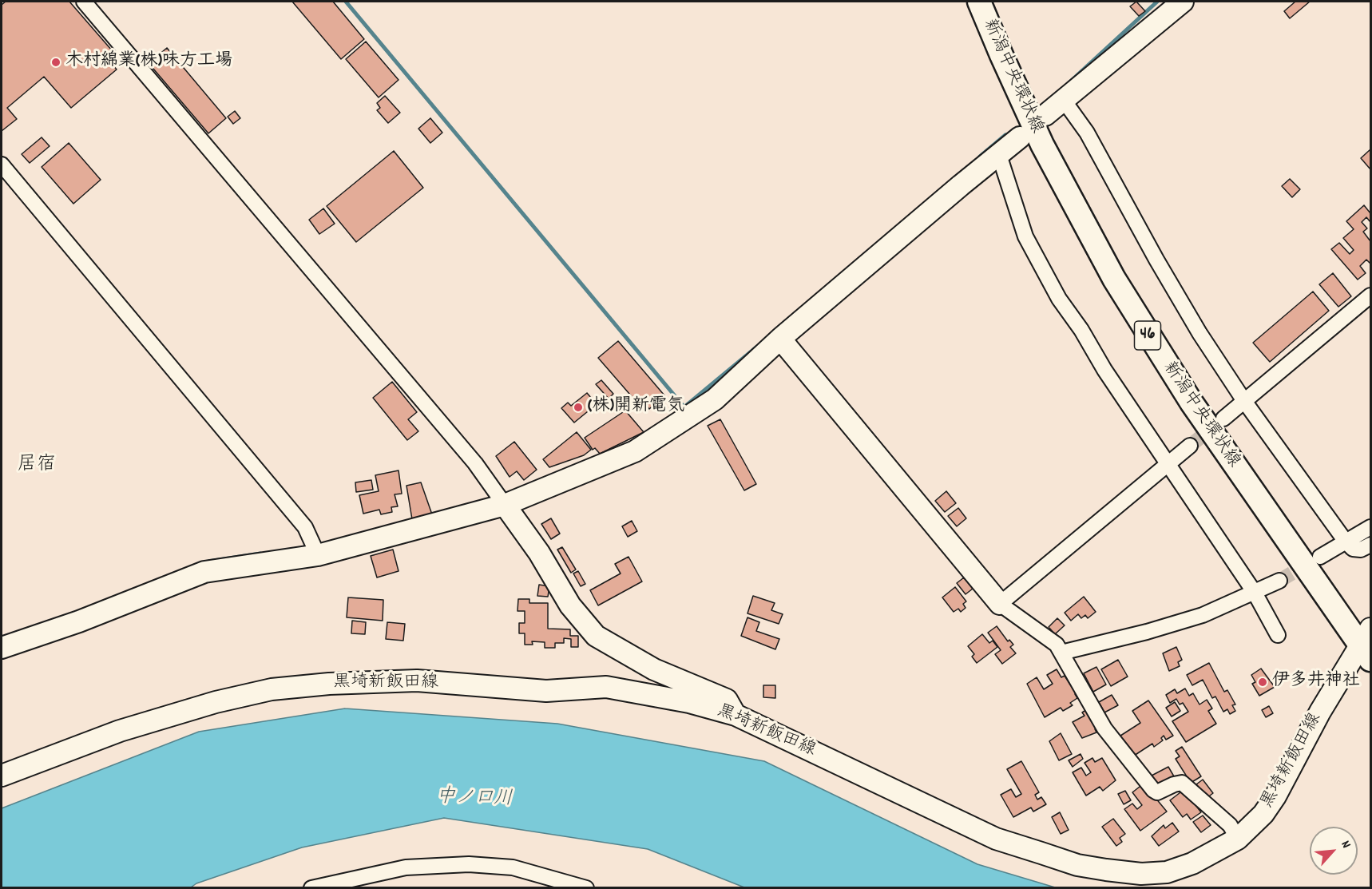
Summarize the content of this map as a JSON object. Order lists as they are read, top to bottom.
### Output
{
  "streets": {
    "main road": ["新潟中央環状線", "46"],
    "street": ["黒埼新飯田線"]
  },
  "crossings": [
    ["新潟中央環状線", "黒埼新飯田線"]
  ],
  "districts": ["居宿"],
  "water": ["中ノ口川"],
  "places": ["木村綿業(株)味方工場", "(株)開新電気", "伊多井神社"],
  "north": "top right"
}
